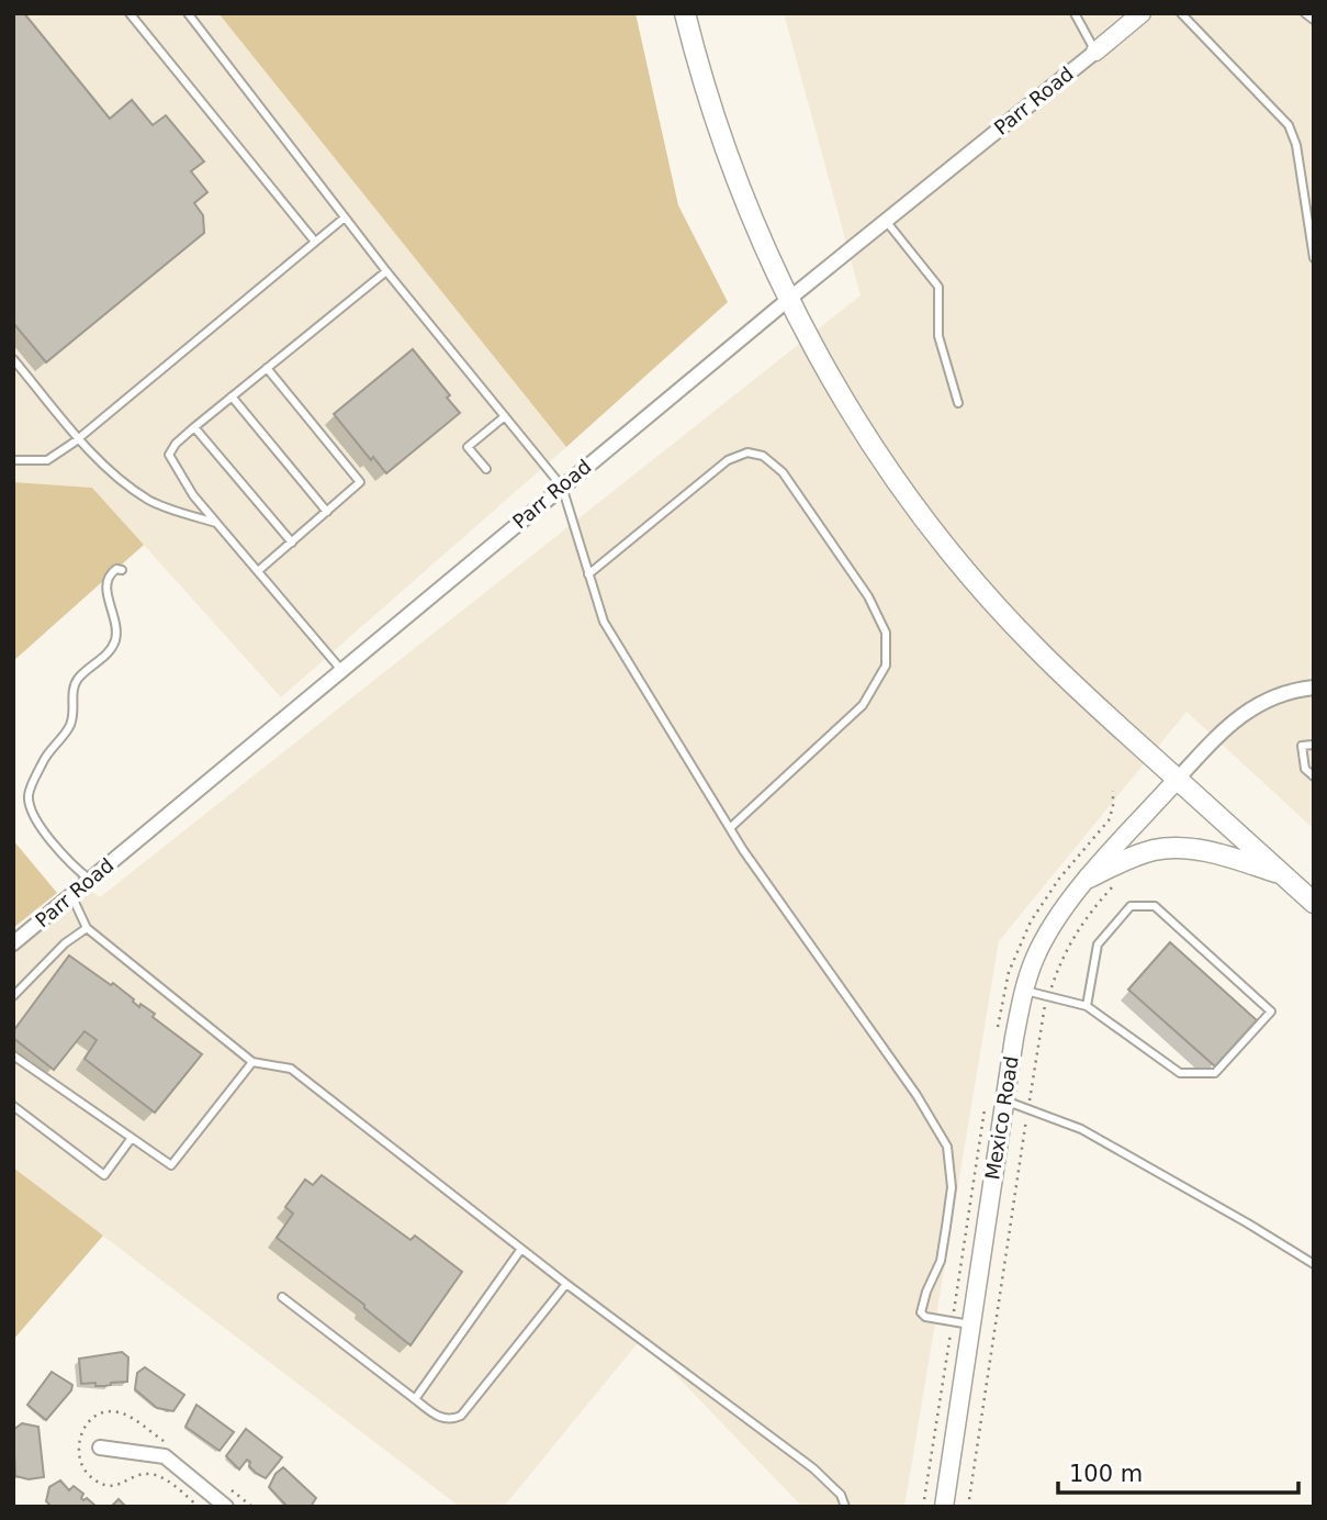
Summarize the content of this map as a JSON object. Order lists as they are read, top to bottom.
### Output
{
  "streets": {
    "street": ["Parr Road", "Mexico Road"]
  },
  "scale_bar": "100 m"
}
